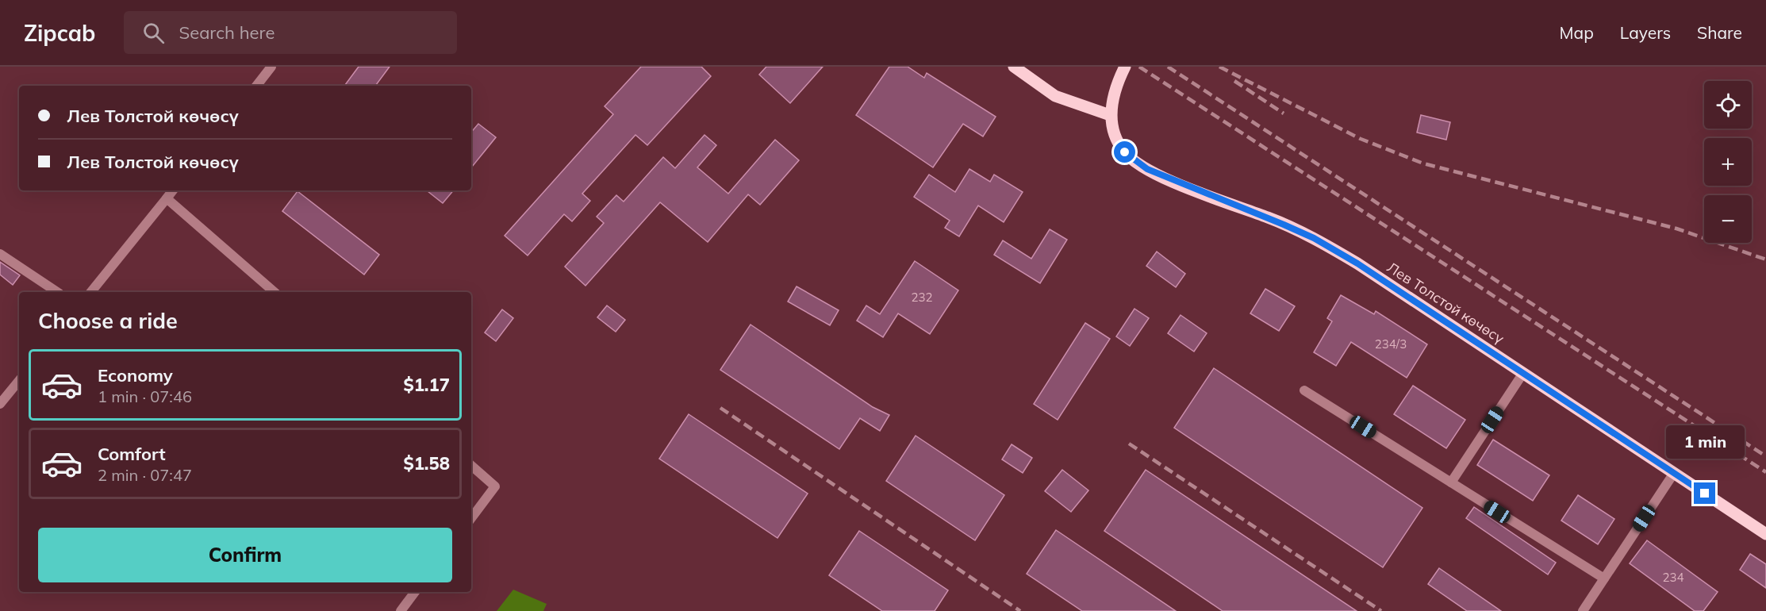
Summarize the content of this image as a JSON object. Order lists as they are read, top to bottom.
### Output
{
  "streets": {
    "main road": ["Лев Толстой көчөсү"]
  },
  "house_numbers": ["232", "234/3", "234"],
  "page": {
    "header": "Zipcab",
    "search": "Search here",
    "nav": ["Map", "Layers", "Share"],
    "map_buttons": ["+", "−"],
    "banner": ["Лев Толстой көчөсү", "Лев Толстой көчөсү"],
    "heading": "Choose a ride",
    "list": [
      {
        "name": "Economy",
        "note": "1 min · 07:46",
        "value": "$1.17"
      },
      {
        "name": "Comfort",
        "note": "2 min · 07:47",
        "value": "$1.58"
      }
    ],
    "bubble": "1 min",
    "buttons": "Confirm"
  }
}
